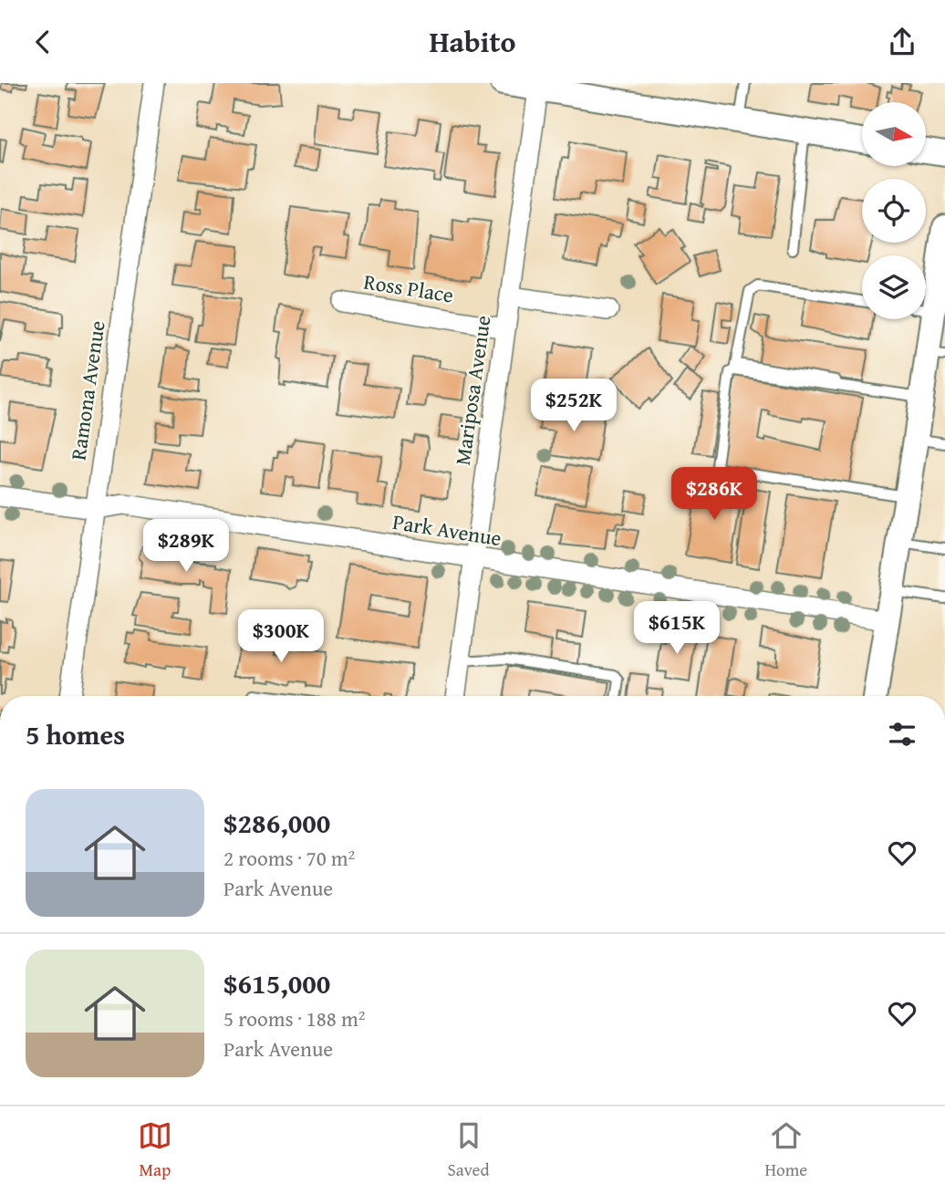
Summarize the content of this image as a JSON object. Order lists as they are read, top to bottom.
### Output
{
  "streets": {
    "street": [
      "Ross Place",
      "Ramona Avenue",
      "Mariposa Avenue",
      "Park Avenue"
    ]
  },
  "crossings": [
    ["Ross Place", "Mariposa Avenue"],
    ["Ramona Avenue", "Park Avenue"],
    ["Mariposa Avenue", "Park Avenue"]
  ],
  "north": "right",
  "page": {
    "header": "Habito",
    "price": [
      "$252K",
      "$286K",
      "$289K",
      "$615K",
      "$300K"
    ],
    "heading": "5 homes",
    "list": [
      {
        "name": "$286,000",
        "note": "2 rooms · 70 m² · Park Avenue"
      },
      {
        "name": "$615,000",
        "note": "5 rooms · 188 m² · Park Avenue"
      }
    ],
    "tabs": ["Map", "Saved", "Home"]
  }
}
